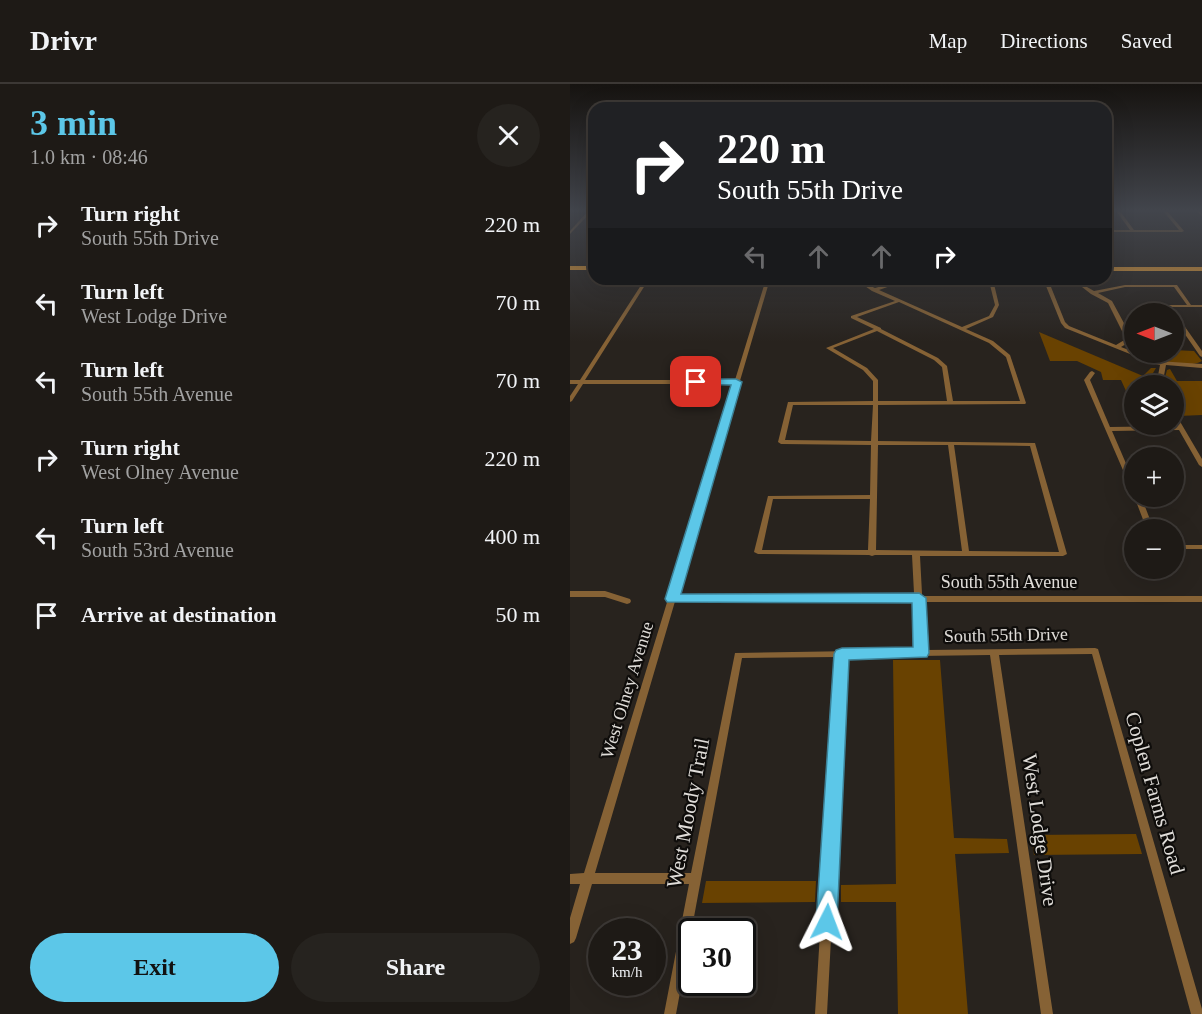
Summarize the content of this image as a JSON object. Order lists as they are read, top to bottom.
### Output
{
  "streets": {
    "street": [
      "South 55th Avenue",
      "South 55th Drive",
      "West Olney Avenue",
      "Coplen Farms Road",
      "West Moody Trail",
      "West Lodge Drive"
    ]
  },
  "crossings": [
    ["South 55th Avenue", "West Olney Avenue"],
    ["South 55th Drive", "Coplen Farms Road"],
    ["South 55th Drive", "West Moody Trail"],
    ["South 55th Drive", "West Lodge Drive"]
  ],
  "north": "left",
  "page": {
    "header": "Drivr",
    "nav": ["Map", "Directions", "Saved"],
    "heading": ["3 min", "1.0 km · 08:46"],
    "turn": ["220 m", "South 55th Drive"],
    "list": [
      {
        "name": "Turn right",
        "note": "South 55th Drive",
        "value": "220 m"
      },
      {
        "name": "Turn left",
        "note": "West Lodge Drive",
        "value": "70 m"
      },
      {
        "name": "Turn left",
        "note": "South 55th Avenue",
        "value": "70 m"
      },
      {
        "name": "Turn right",
        "note": "West Olney Avenue",
        "value": "220 m"
      },
      {
        "name": "Turn left",
        "note": "South 53rd Avenue",
        "value": "400 m"
      },
      {
        "name": "Arrive at destination",
        "value": "50 m"
      }
    ],
    "map_buttons": ["+", "−"],
    "speed": "23 km/h",
    "limit": "30",
    "buttons": ["Exit", "Share"]
  }
}
